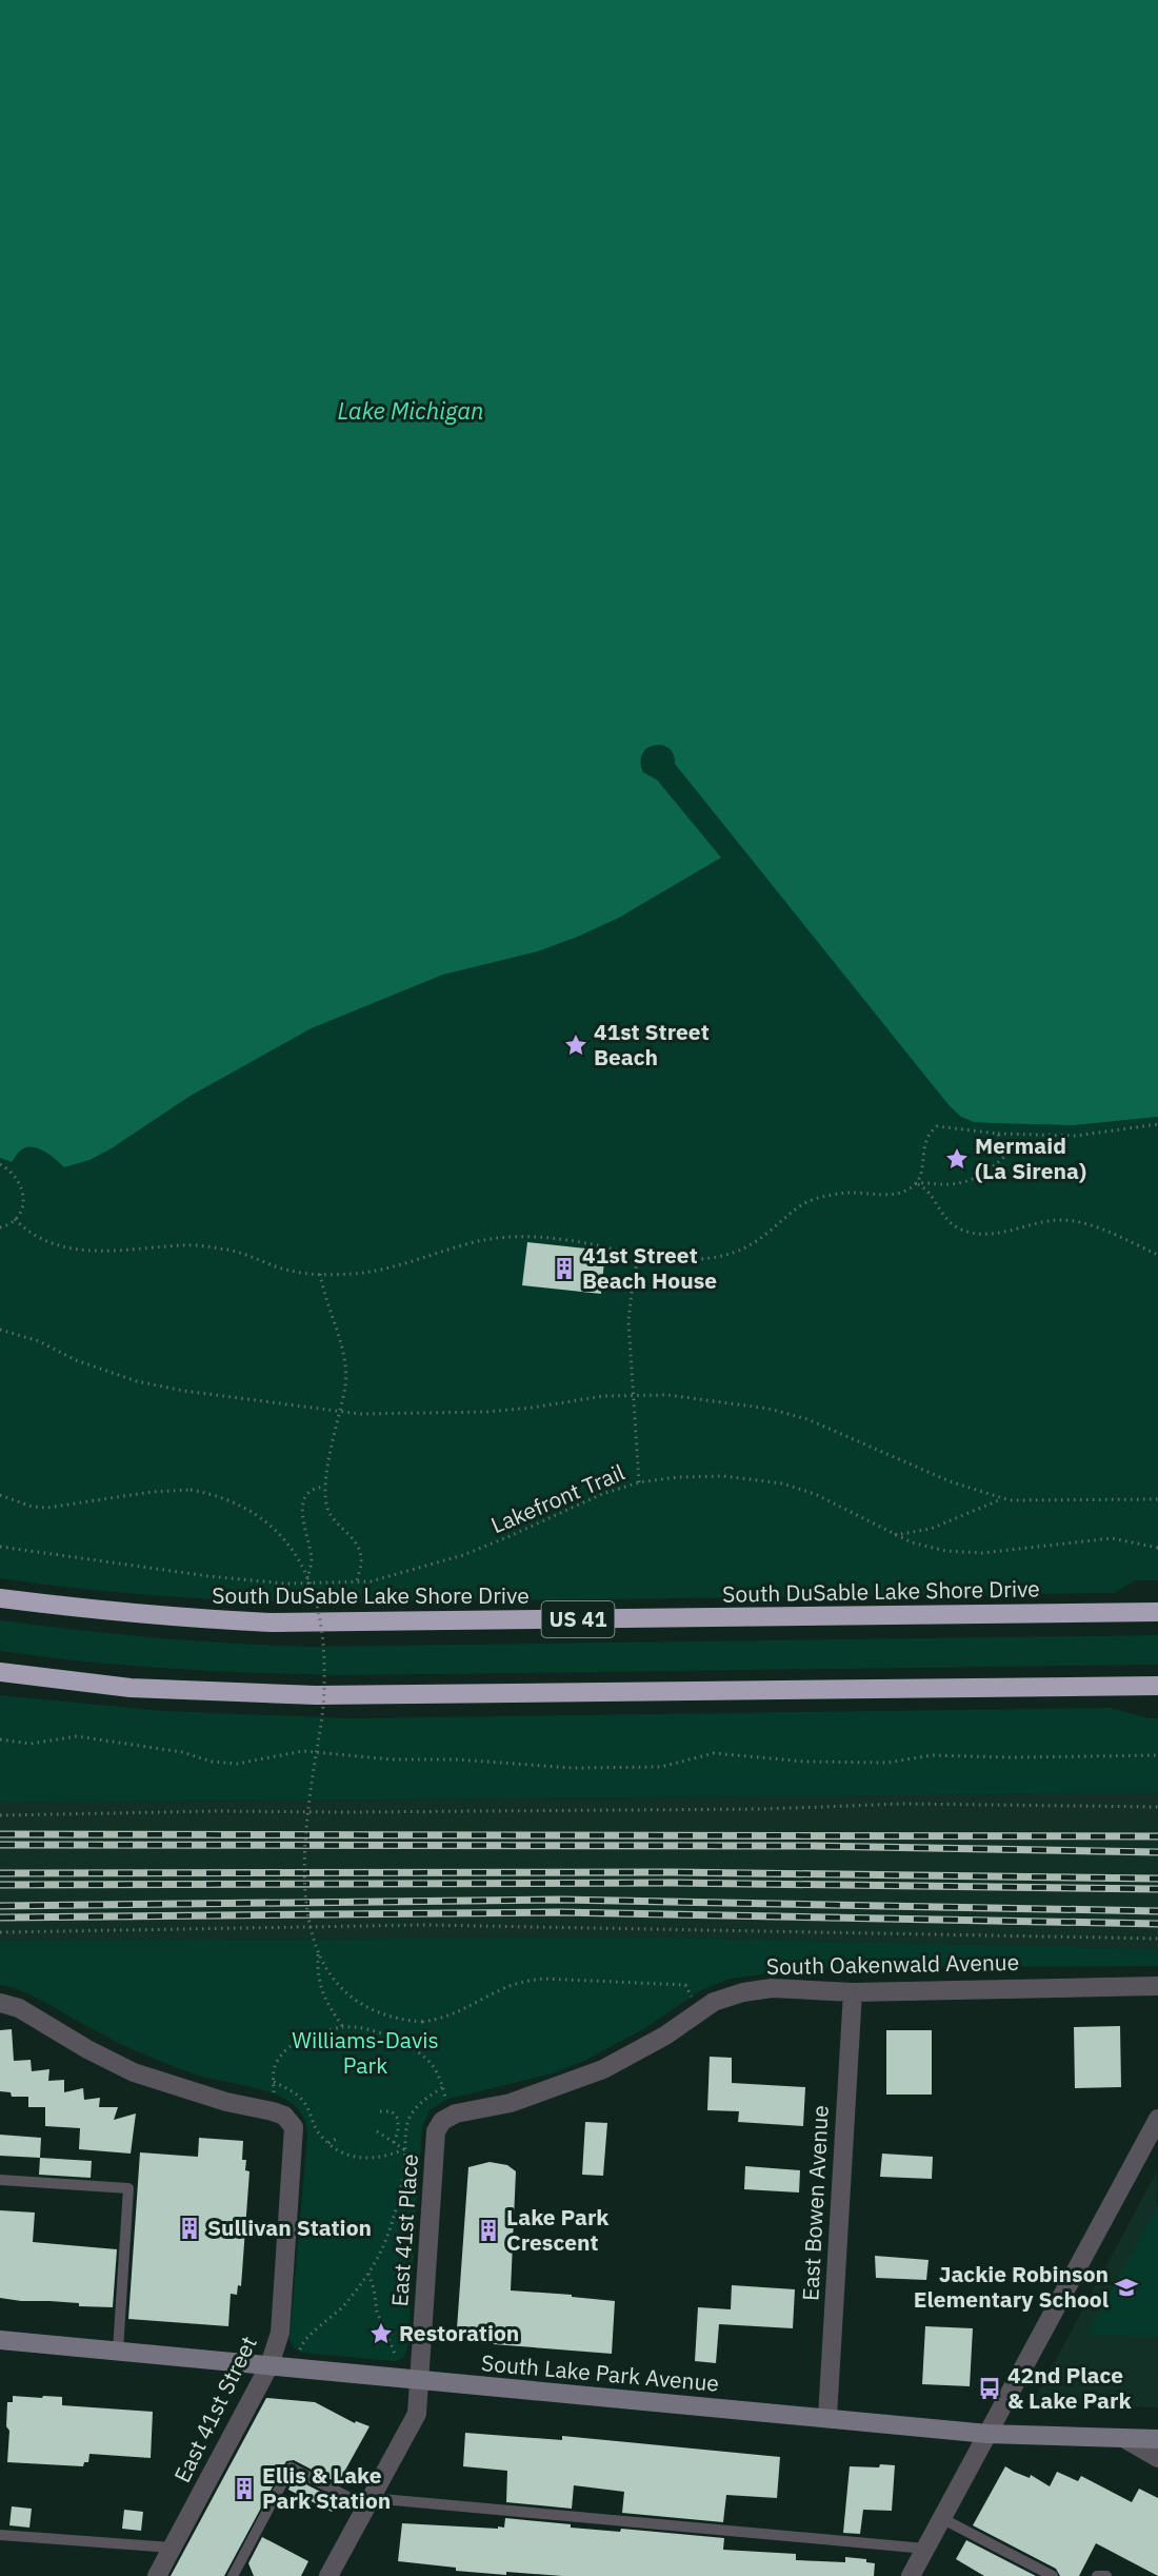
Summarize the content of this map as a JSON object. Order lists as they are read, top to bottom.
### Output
{
  "streets": {
    "highway": ["South DuSable Lake Shore Drive", "US 41"],
    "street": [
      "South Oakenwald Avenue",
      "East Bowen Avenue",
      "East 41st Place",
      "South Lake Park Avenue",
      "East 41st Street"
    ],
    "path": ["Lakefront Trail"]
  },
  "crossings": [
    ["South Oakenwald Avenue", "East Bowen Avenue"],
    ["South Oakenwald Avenue", "East 41st Place"],
    ["East Bowen Avenue", "South Lake Park Avenue"],
    ["East 41st Place", "South Lake Park Avenue"],
    ["South Lake Park Avenue", "East 41st Street"]
  ],
  "water": ["Lake Michigan"],
  "parks": ["Williams-Davis Park"],
  "places": {
    "place": ["41st Street Beach", "Mermaid (La Sirena)", "Restoration"],
    "building": [
      "41st Street Beach House",
      "Sullivan Station",
      "Lake Park Crescent",
      "Ellis & Lake Park Station"
    ],
    "school or university": ["Jackie Robinson Elementary School"],
    "bus stop": ["42nd Place & Lake Park"]
  }
}
